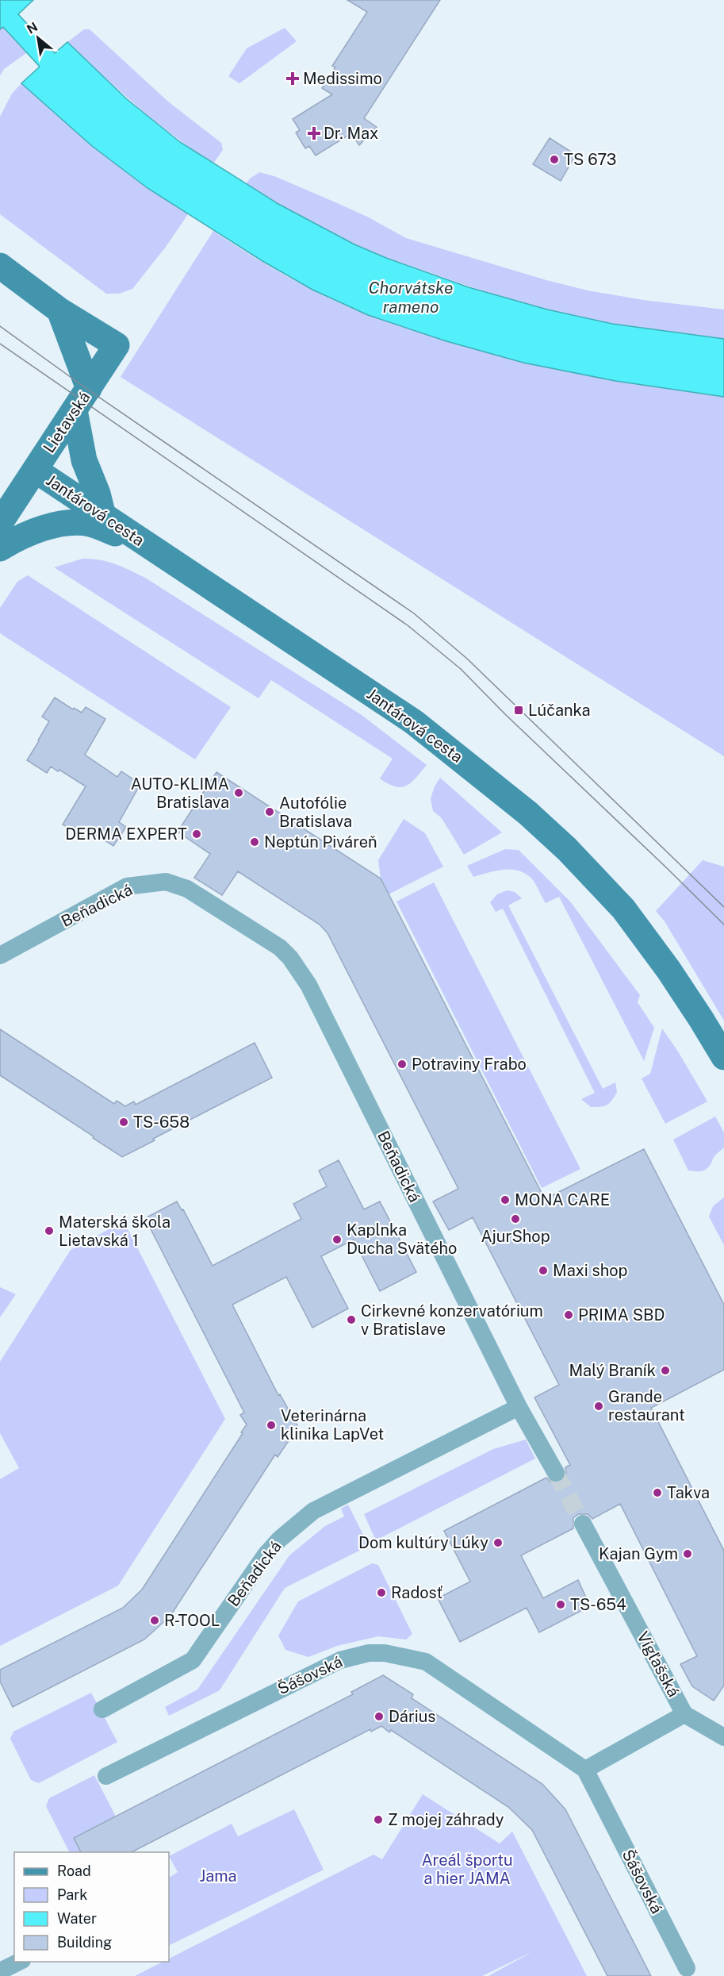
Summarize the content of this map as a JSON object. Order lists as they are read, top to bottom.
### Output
{
  "streets": {
    "street": [
      "Lietavská",
      "Jantárová cesta",
      "Beňadická",
      "Vígľašská",
      "Šášovská"
    ]
  },
  "crossings": [
    ["Lietavská", "Jantárová cesta"]
  ],
  "water": ["Chorvátske rameno"],
  "parks": ["Areál športu a hier JAMA", "Jama"],
  "places": {
    "health": ["Medissimo", "Dr. Max"],
    "other": [
      "TS 673",
      "AUTO-KLIMA Bratislava",
      "Autofólie Bratislava",
      "DERMA EXPERT",
      "Neptún Piváreň",
      "Potraviny Frabo",
      "TS-658",
      "MONA CARE",
      "AjurShop",
      "Materská škola Lietavská 1",
      "Kaplnka Ducha Svätého",
      "Maxi shop",
      "PRIMA SBD",
      "Cirkevné konzervatórium v Bratislave",
      "Malý Braník",
      "Grande restaurant",
      "Veterinárna klinika LapVet",
      "Takva",
      "Dom kultúry Lúky",
      "Kajan Gym",
      "Radosť",
      "TS-654",
      "R-TOOL",
      "Dárius",
      "Z mojej záhrady"
    ],
    "transit": ["Lúčanka"]
  },
  "legend": [
    "Road",
    "Park",
    "Water",
    "Building"
  ],
  "north": "top left"
}
